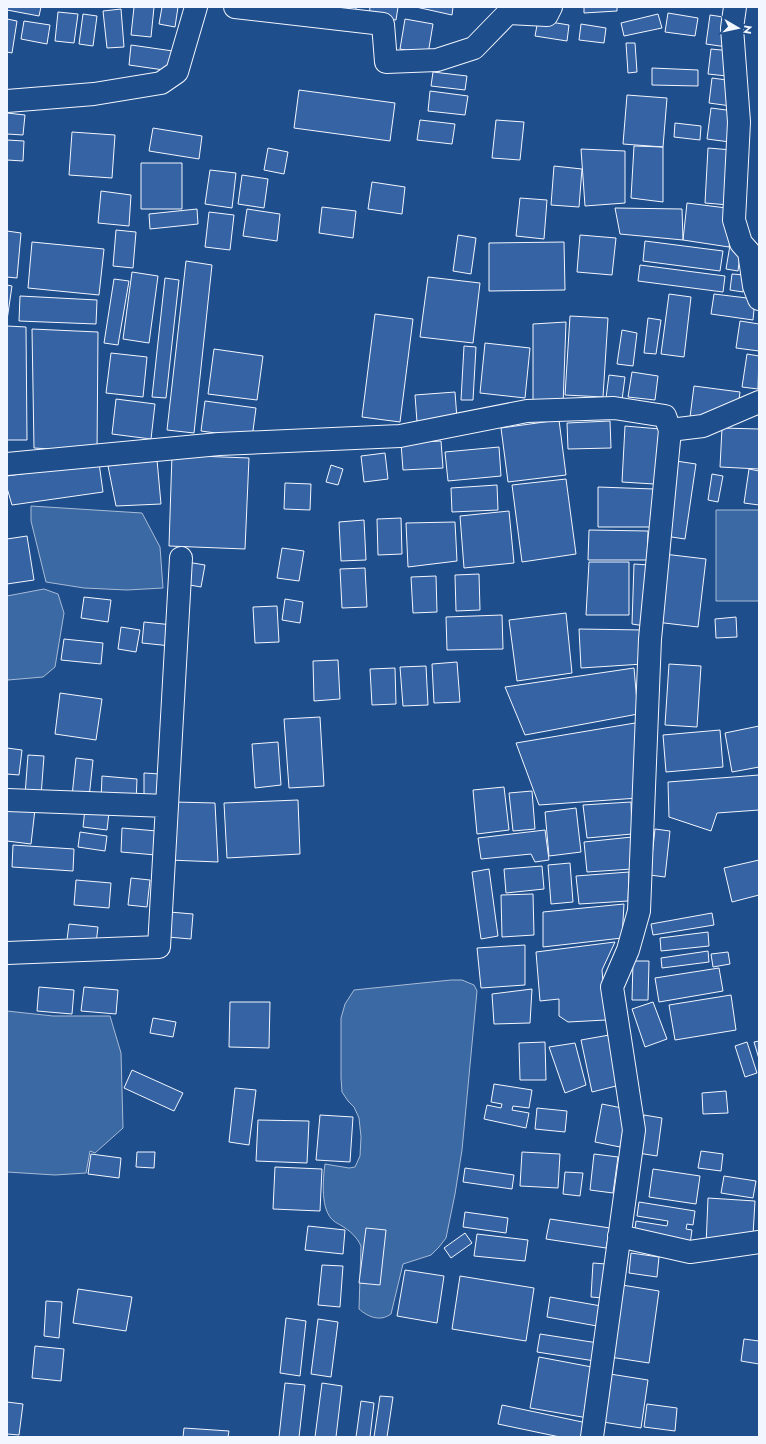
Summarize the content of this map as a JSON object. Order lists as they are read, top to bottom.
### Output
{
  "north": "right"
}
